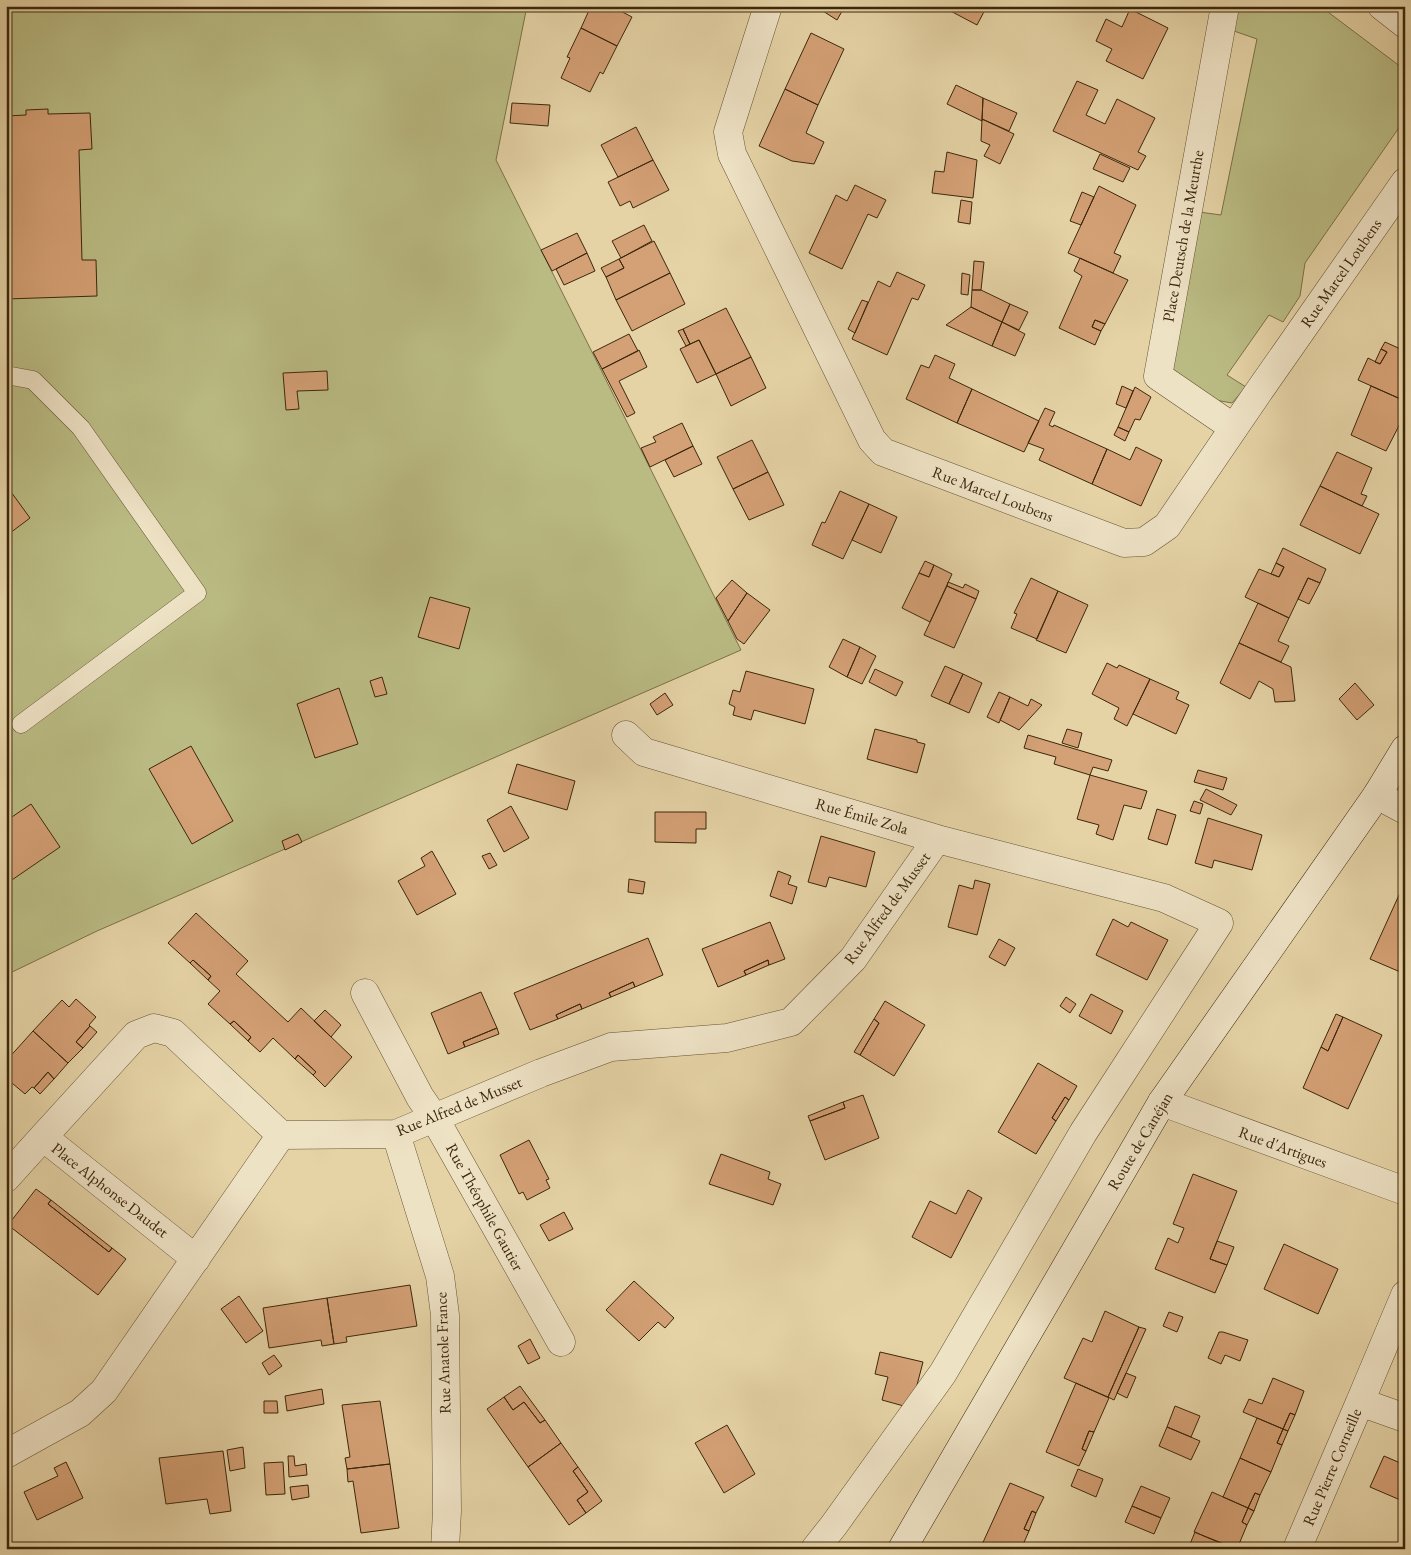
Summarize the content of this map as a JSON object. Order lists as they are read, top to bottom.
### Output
{
  "streets": {
    "street": [
      "Place Deutsch de la Meurthe",
      "Rue Marcel Loubens",
      "Rue Émile Zola",
      "Rue Alfred de Musset",
      "Route de Canéjan",
      "Rue d'Artigues",
      "Place Alphonse Daudet",
      "Rue Théophile Gautier",
      "Rue Anatole France",
      "Rue Pierre Corneille"
    ]
  },
  "crossings": [
    ["Place Deutsch de la Meurthe", "Rue Marcel Loubens"],
    ["Rue Émile Zola", "Rue Alfred de Musset"],
    ["Rue Alfred de Musset", "Place Alphonse Daudet"],
    ["Rue Alfred de Musset", "Rue Théophile Gautier"],
    ["Rue Alfred de Musset", "Rue Anatole France"],
    ["Route de Canéjan", "Rue d'Artigues"]
  ]
}
